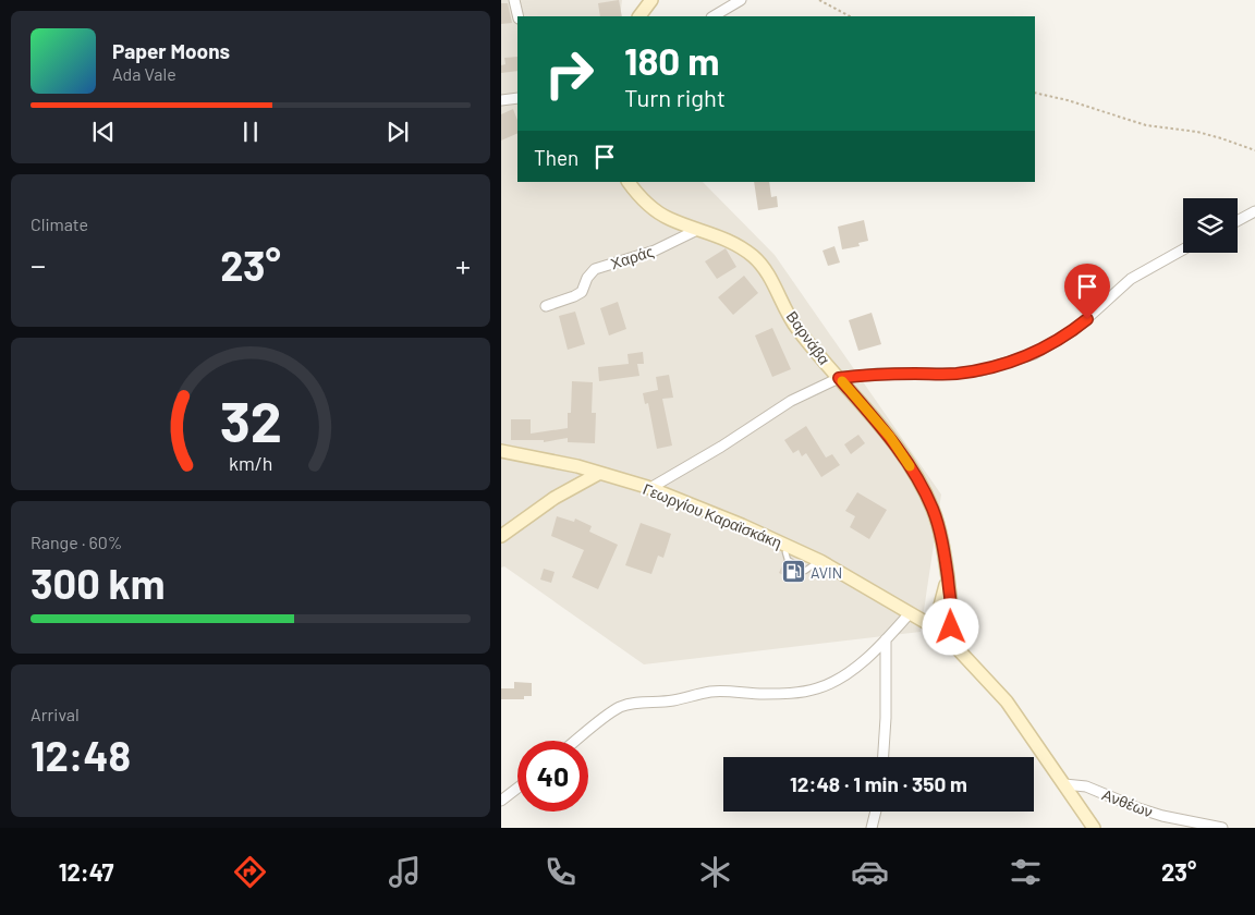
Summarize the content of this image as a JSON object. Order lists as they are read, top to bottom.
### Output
{
  "streets": {
    "main road": ["Βαρνάβα", "Γεωργίου Καραϊσκάκη"],
    "street": ["Χαράς", "Ανθέων"]
  },
  "crossings": [
    ["Χαράς", "Βαρνάβα"],
    ["Βαρνάβα", "Γεωργίου Καραϊσκάκη"],
    ["Γεωργίου Καραϊσκάκη", "Ανθέων"]
  ],
  "places": {
    "fuel station": ["AVIN"]
  },
  "page": {
    "turn": ["180 m", "Turn right"],
    "song": ["Paper Moons", "Ada Vale"],
    "then": "Then",
    "tile": [
      "Climate",
      ["Range · 60%", "300 km"],
      ["Arrival", "12:48"]
    ],
    "heat": ["−", "23°", "+"],
    "limit": "40",
    "trip": "12:48 · 1 min · 350 m",
    "tabs": ["12:47", "23°"],
    "gauge": ["32", "km/h"]
  }
}
